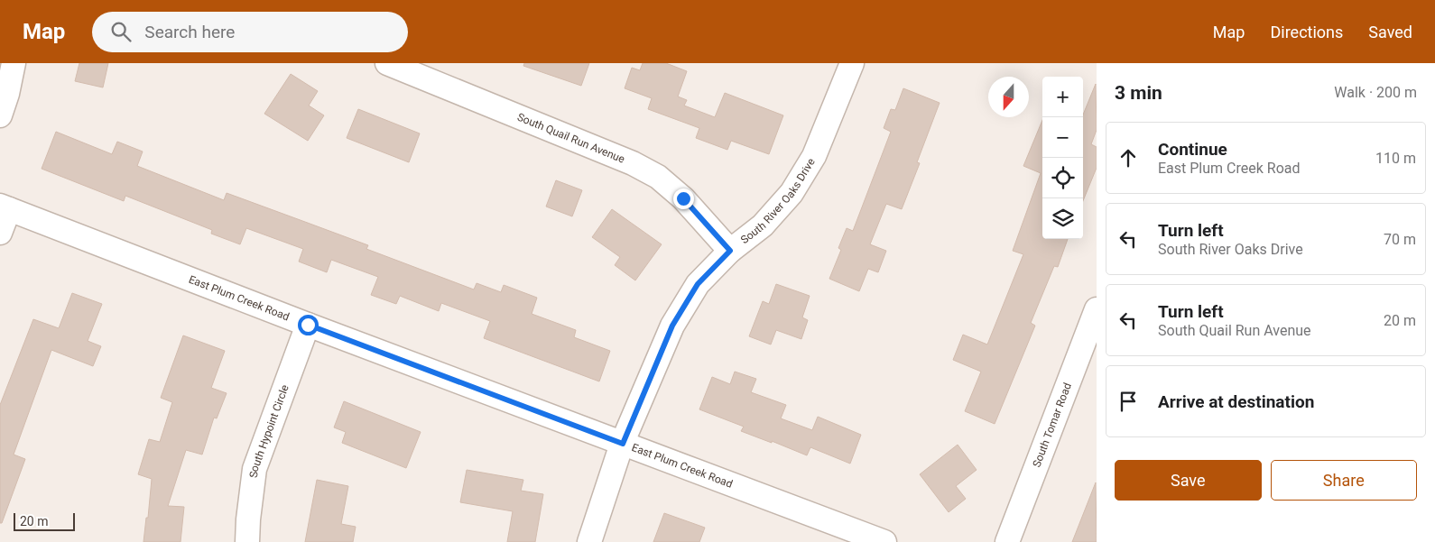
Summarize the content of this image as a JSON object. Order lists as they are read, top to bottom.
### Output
{
  "streets": {
    "street": [
      "South Quail Run Avenue",
      "South River Oaks Drive",
      "East Plum Creek Road",
      "South Tomar Road",
      "South Hypoint Circle"
    ]
  },
  "crossings": [
    ["South Quail Run Avenue", "South River Oaks Drive"],
    ["South River Oaks Drive", "East Plum Creek Road"],
    ["East Plum Creek Road", "South Hypoint Circle"]
  ],
  "scale_bar": "20 m",
  "north": "bottom",
  "page": {
    "header": "Map",
    "search": "Search here",
    "nav": ["Map", "Directions", "Saved"],
    "heading": ["3 min", "Walk · 200 m"],
    "map_buttons": ["+", "−"],
    "list": [
      ["Continue", "East Plum Creek Road", "110 m"],
      ["Turn left", "South River Oaks Drive", "70 m"],
      ["Turn left", "South Quail Run Avenue", "20 m"],
      "Arrive at destination"
    ],
    "buttons": ["Save", "Share"],
    "scale": "20 m"
  }
}
